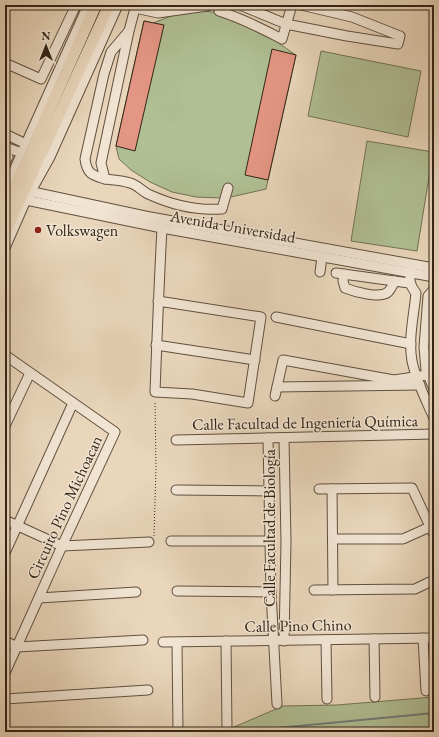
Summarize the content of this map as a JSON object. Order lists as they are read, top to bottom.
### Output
{
  "streets": {
    "street": [
      "Avenida Universidad",
      "Calle Facultad de Ingenierίa Quίmica",
      "Circuito Pino Michoacan",
      "Calle Facultad de Biología",
      "Calle Pino Chino"
    ]
  },
  "crossings": [
    ["Calle Facultad de Ingenierίa Quίmica", "Calle Facultad de Biología"],
    ["Calle Facultad de Biología", "Calle Pino Chino"]
  ],
  "places": ["Volkswagen"],
  "north": "top"
}
